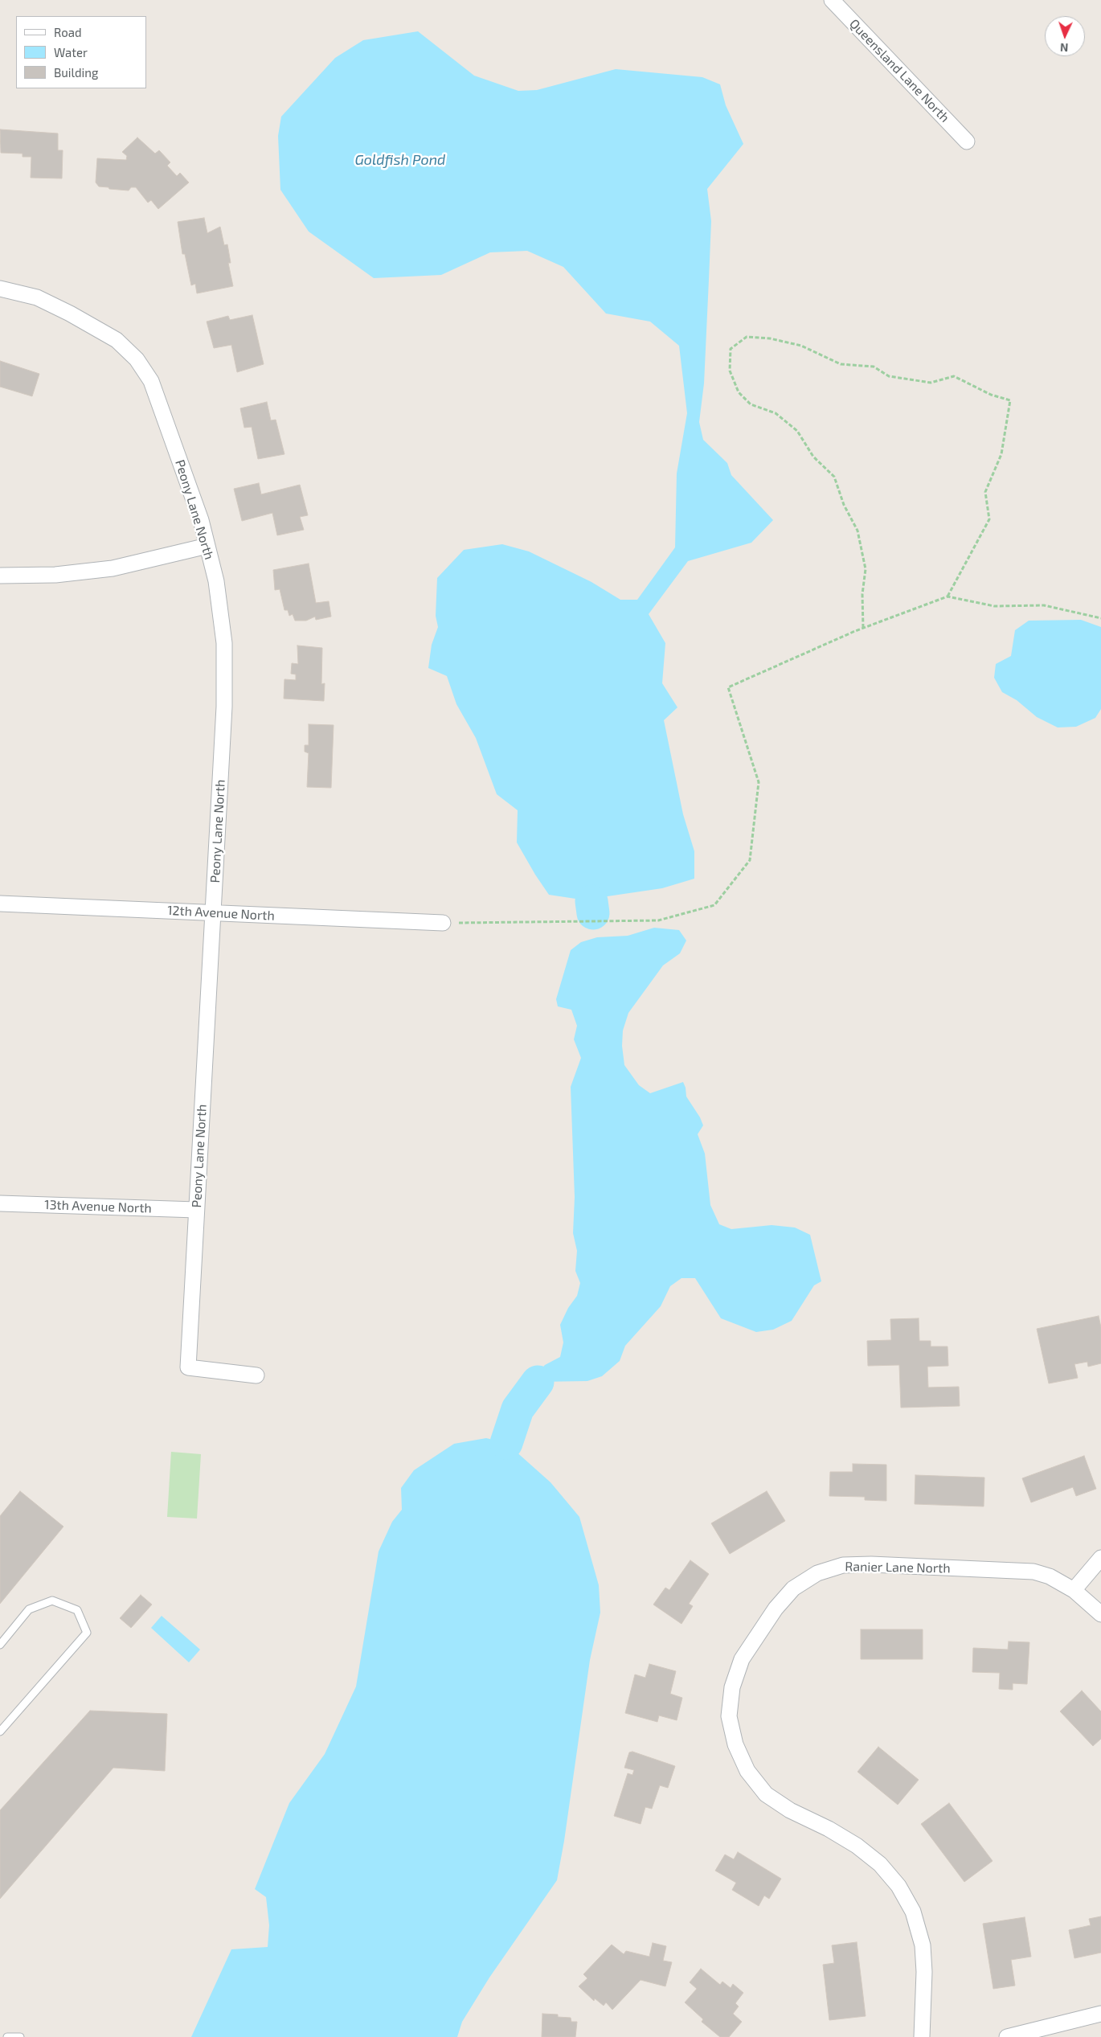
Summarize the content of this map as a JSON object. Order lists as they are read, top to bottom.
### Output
{
  "streets": {
    "street": [
      "Queensland Lane North",
      "Peony Lane North",
      "12th Avenue North",
      "13th Avenue North",
      "Ranier Lane North"
    ]
  },
  "crossings": [
    ["Peony Lane North", "12th Avenue North"],
    ["Peony Lane North", "13th Avenue North"]
  ],
  "water": ["Goldfish Pond"],
  "legend": ["Road", "Water", "Building"],
  "north": "bottom"
}
